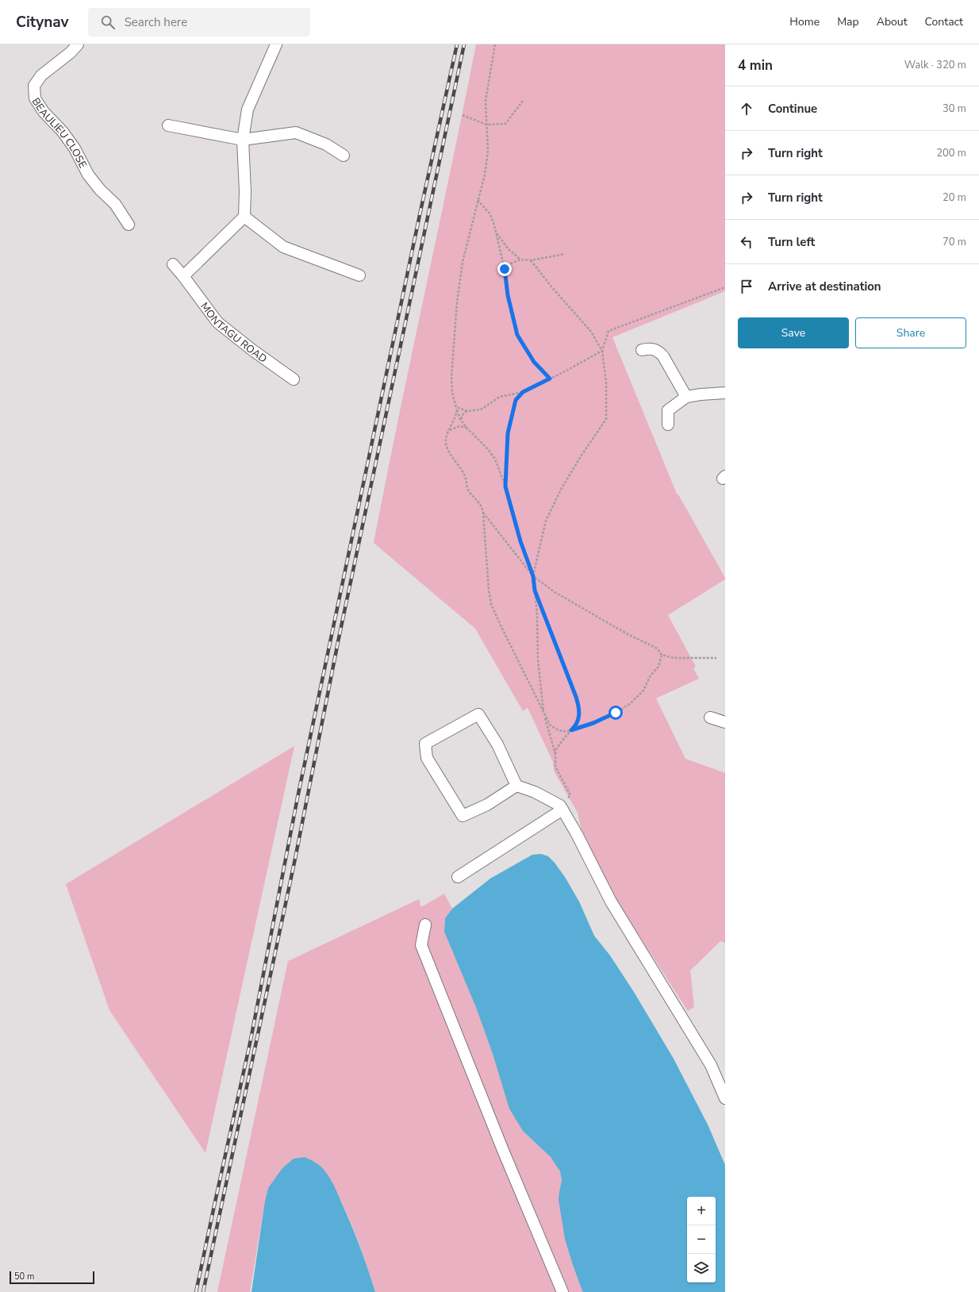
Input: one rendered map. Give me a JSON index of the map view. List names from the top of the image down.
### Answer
{
  "streets": {
    "street": ["BEAULIEU CLOSE", "MONTAGU ROAD"]
  },
  "scale_bar": "50 m",
  "page": {
    "header": "Citynav",
    "search": "Search here",
    "nav": [
      "Home",
      "Map",
      "About",
      "Contact"
    ],
    "heading": ["4 min", "Walk · 320 m"],
    "list": [
      ["Continue", "30 m"],
      ["Turn right", "200 m"],
      ["Turn right", "20 m"],
      ["Turn left", "70 m"],
      "Arrive at destination"
    ],
    "buttons": ["Save", "Share"],
    "map_buttons": ["+", "−"],
    "scale": "50 m"
  }
}
